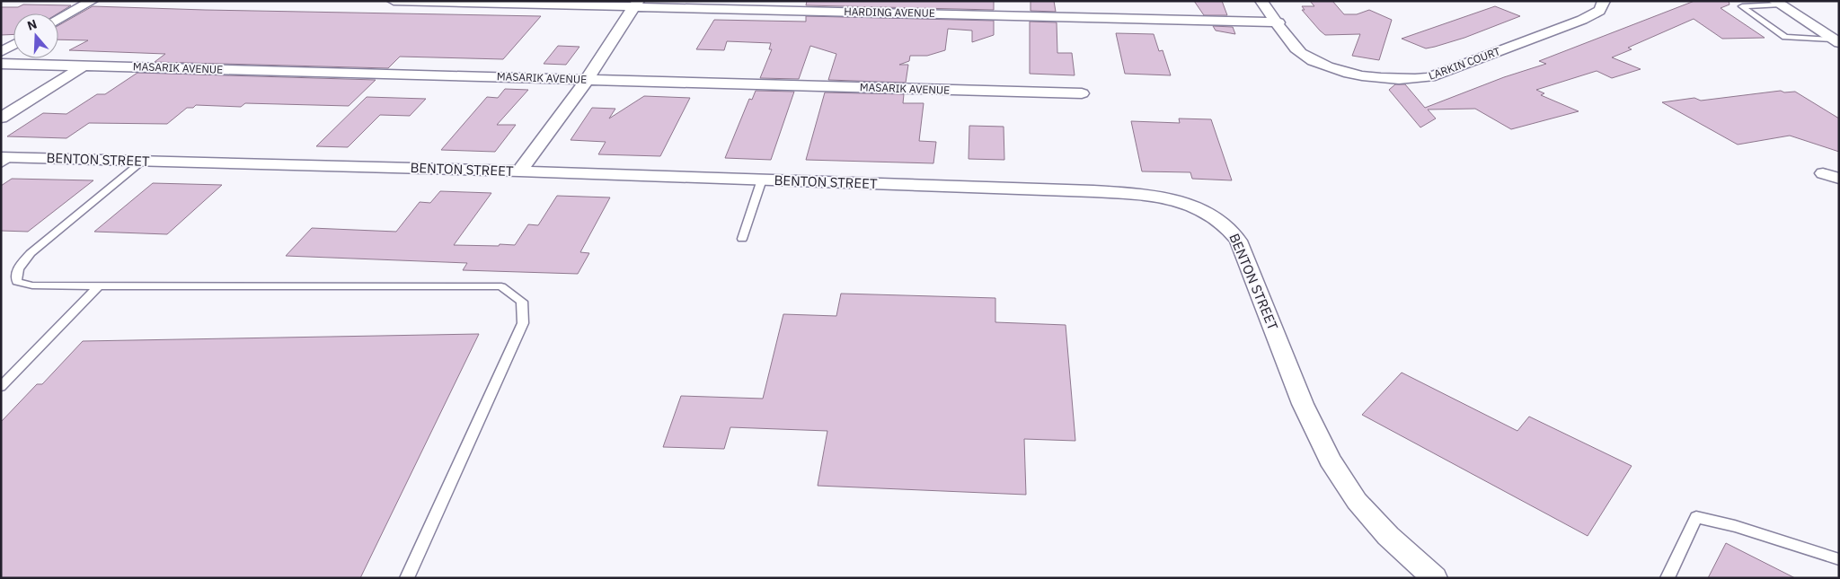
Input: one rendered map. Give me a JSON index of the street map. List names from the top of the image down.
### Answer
{
  "streets": {
    "street": [
      "HARDING AVENUE",
      "LARKIN COURT",
      "MASARIK AVENUE",
      "BENTON STREET"
    ]
  },
  "crossings": [
    ["HARDING AVENUE", "LARKIN COURT"]
  ],
  "north": "top"
}
